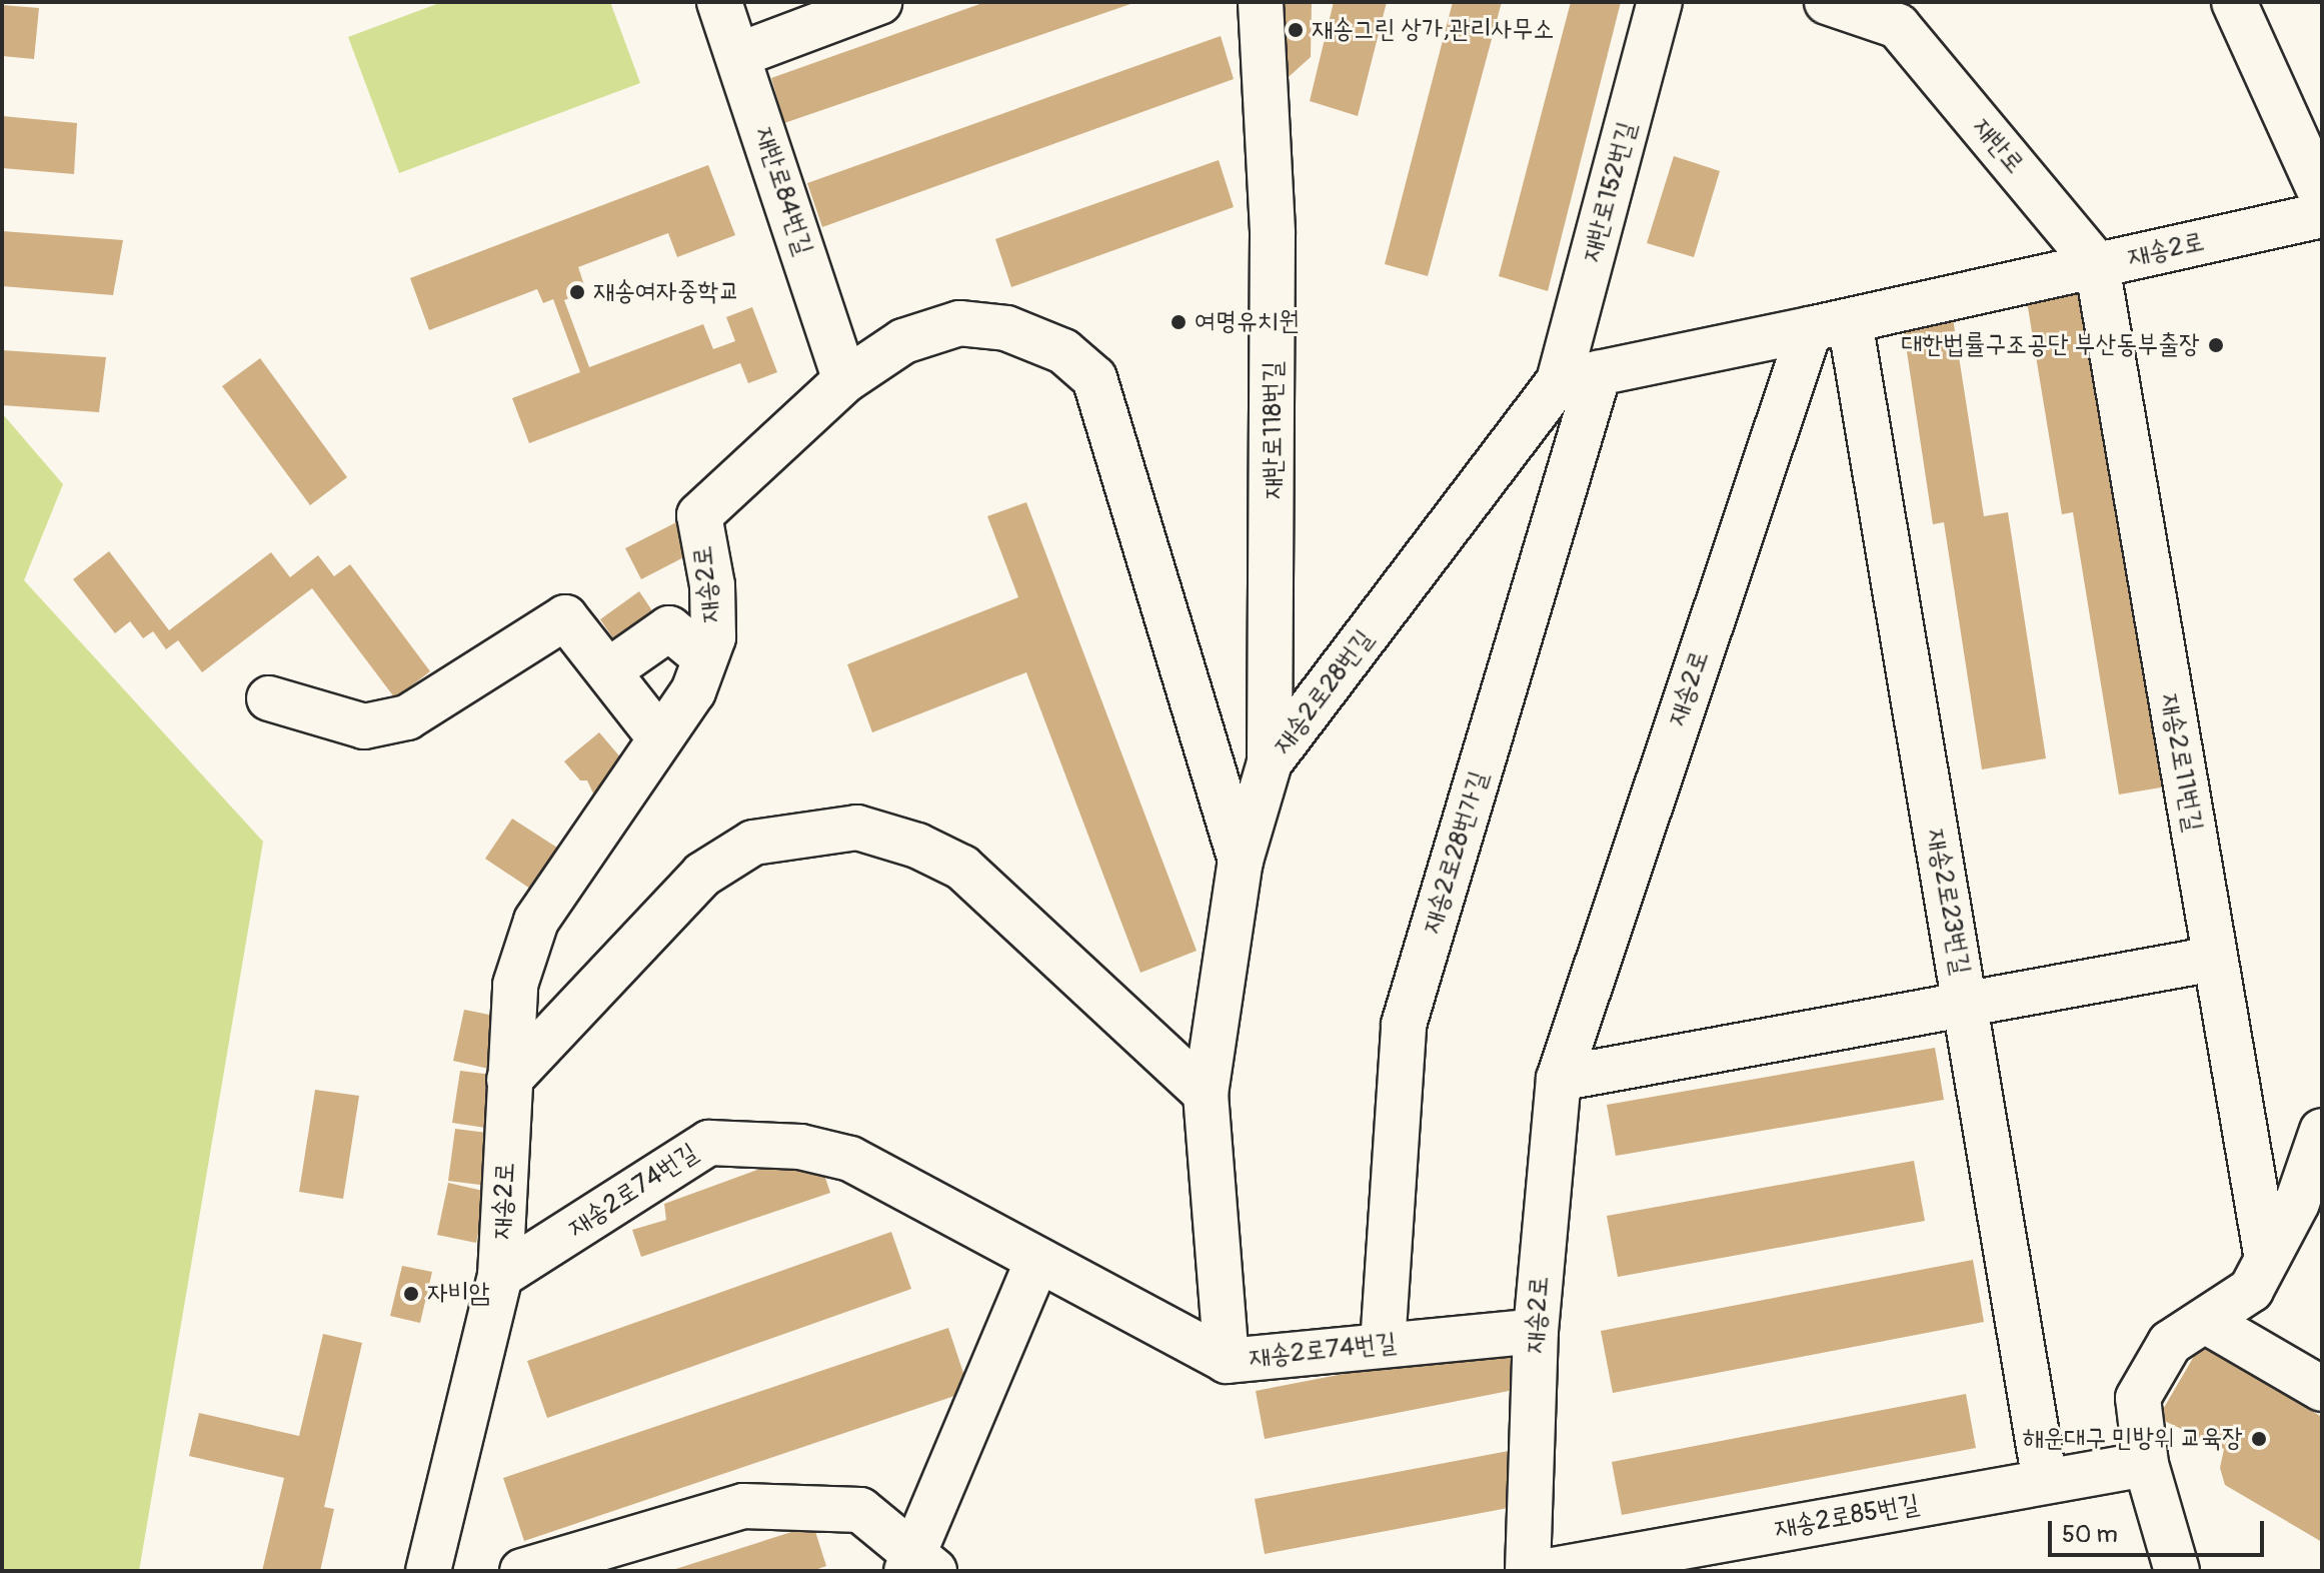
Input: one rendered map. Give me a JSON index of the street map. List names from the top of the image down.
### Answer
{
  "streets": {
    "street": [
      "재반로",
      "재반로84번길",
      "재반로152번길",
      "재송2로",
      "재반로118번길",
      "재송2로28번길",
      "재송2로11번길",
      "재송2로28번가길",
      "재송2로23번길",
      "재송2로74번길",
      "재송2로85번길"
    ]
  },
  "crossings": [
    ["재반로", "재송2로"],
    ["재반로", "재송2로11번길"],
    ["재반로84번길", "재송2로"],
    ["재반로152번길", "재송2로28번길"],
    ["재반로152번길", "재송2로28번가길"],
    ["재송2로", "재송2로28번길"],
    ["재송2로", "재송2로11번길"],
    ["재송2로", "재송2로23번길"],
    ["재송2로", "재송2로74번길"],
    ["재반로118번길", "재송2로28번길"],
    ["재송2로28번길", "재송2로28번가길"],
    ["재송2로28번길", "재송2로74번길"],
    ["재송2로28번가길", "재송2로74번길"],
    ["재송2로23번길", "재송2로85번길"]
  ],
  "places": [
    "재송그린 상가,관리사무소",
    "재송여자중학교",
    "여명유치원",
    "대한법률구조공단 부산동부출장",
    "자비암",
    "해운대구 민방위 교육장"
  ],
  "scale_bar": "50 m"
}
